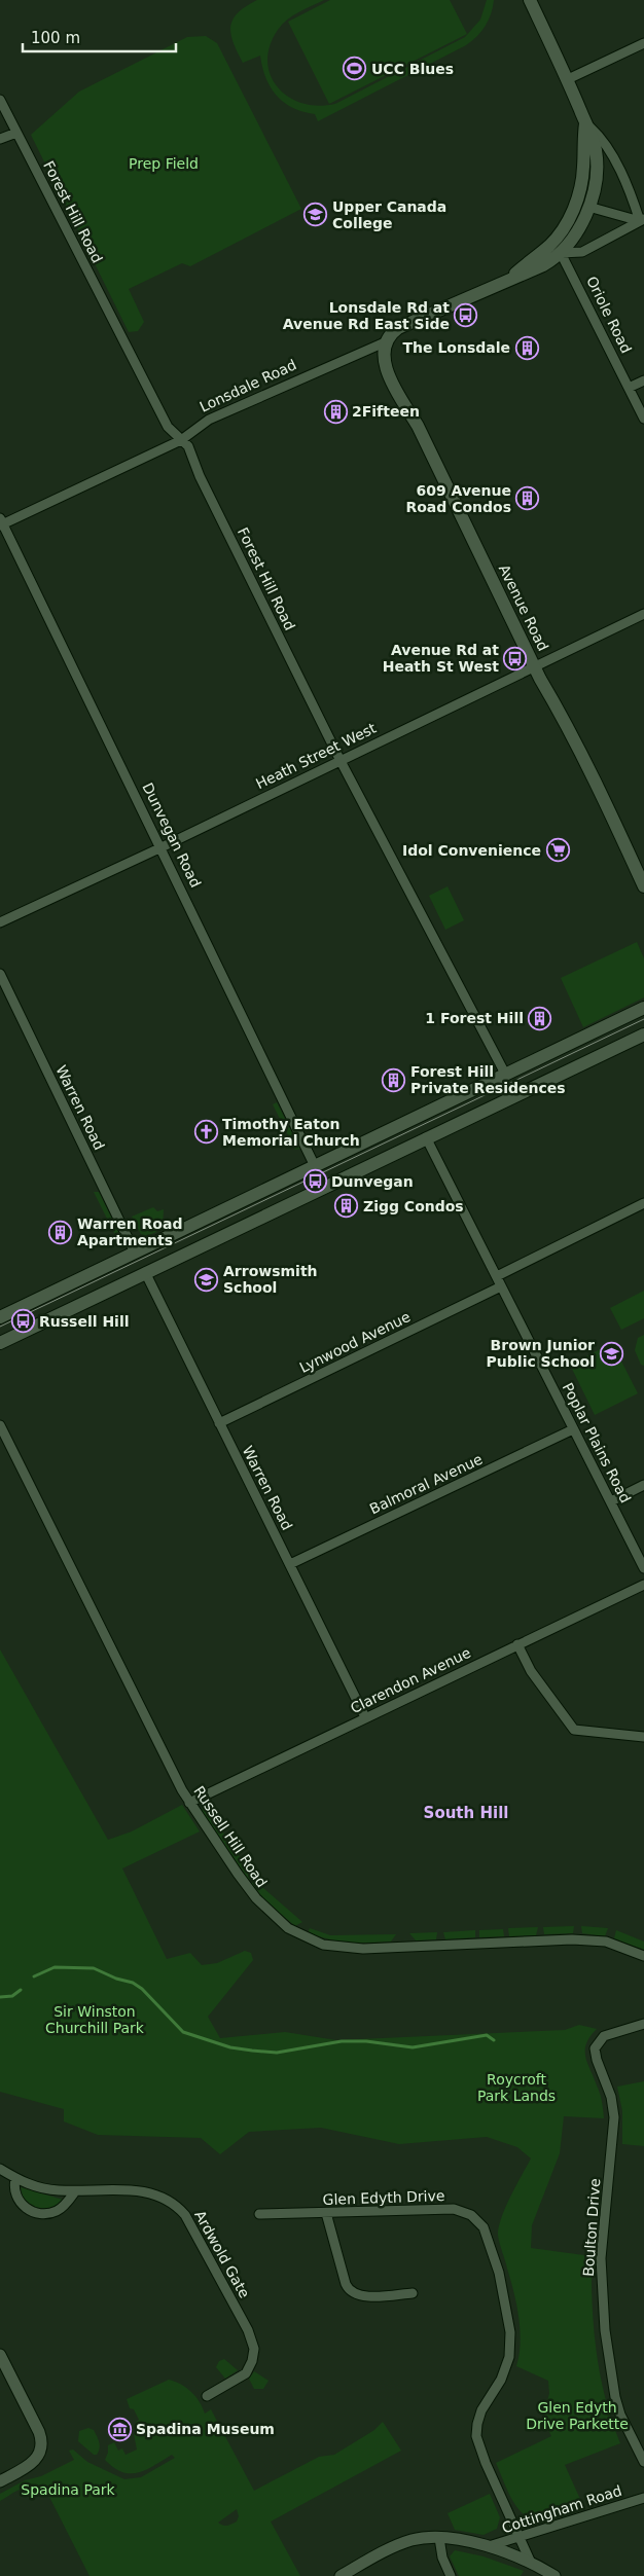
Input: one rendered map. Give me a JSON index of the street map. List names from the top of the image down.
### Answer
{
  "streets": {
    "main road": ["Lonsdale Road", "Avenue Road"],
    "street": [
      "Forest Hill Road",
      "Oriole Road",
      "Heath Street West",
      "Dunvegan Road",
      "Warren Road",
      "Lynwood Avenue",
      "Poplar Plains Road",
      "Balmoral Avenue",
      "Clarendon Avenue",
      "Russell Hill Road",
      "Glen Edyth Drive",
      "Boulton Drive",
      "Ardwold Gate",
      "Cottingham Road"
    ]
  },
  "crossings": [
    ["Forest Hill Road", "Lonsdale Road"],
    ["Forest Hill Road", "Heath Street West"],
    ["Lonsdale Road", "Avenue Road"],
    ["Lonsdale Road", "Dunvegan Road"],
    ["Avenue Road", "Heath Street West"],
    ["Heath Street West", "Dunvegan Road"],
    ["Warren Road", "Lynwood Avenue"],
    ["Warren Road", "Balmoral Avenue"],
    ["Warren Road", "Clarendon Avenue"],
    ["Lynwood Avenue", "Poplar Plains Road"],
    ["Poplar Plains Road", "Balmoral Avenue"],
    ["Clarendon Avenue", "Russell Hill Road"],
    ["Glen Edyth Drive", "Cottingham Road"]
  ],
  "districts": ["South Hill"],
  "parks": [
    "Prep Field",
    "Sir Winston Churchill Park",
    "Roycroft Park Lands",
    "Glen Edyth Drive Parkette",
    "Spadina Park"
  ],
  "places": {
    "sports": ["UCC Blues"],
    "school or university": ["Upper Canada College", "Arrowsmith School", "Brown Junior Public School"],
    "bus stop": [
      "Lonsdale Rd at Avenue Rd East Side",
      "Avenue Rd at Heath St West",
      "Dunvegan",
      "Russell Hill"
    ],
    "building": [
      "The Lonsdale",
      "2Fifteen",
      "609 Avenue Road Condos",
      "1 Forest Hill",
      "Forest Hill Private Residences",
      "Zigg Condos",
      "Warren Road Apartments"
    ],
    "supermarket": ["Idol Convenience"],
    "church": ["Timothy Eaton Memorial Church"],
    "museum": ["Spadina Museum"]
  },
  "scale_bar": "100 m"
}
